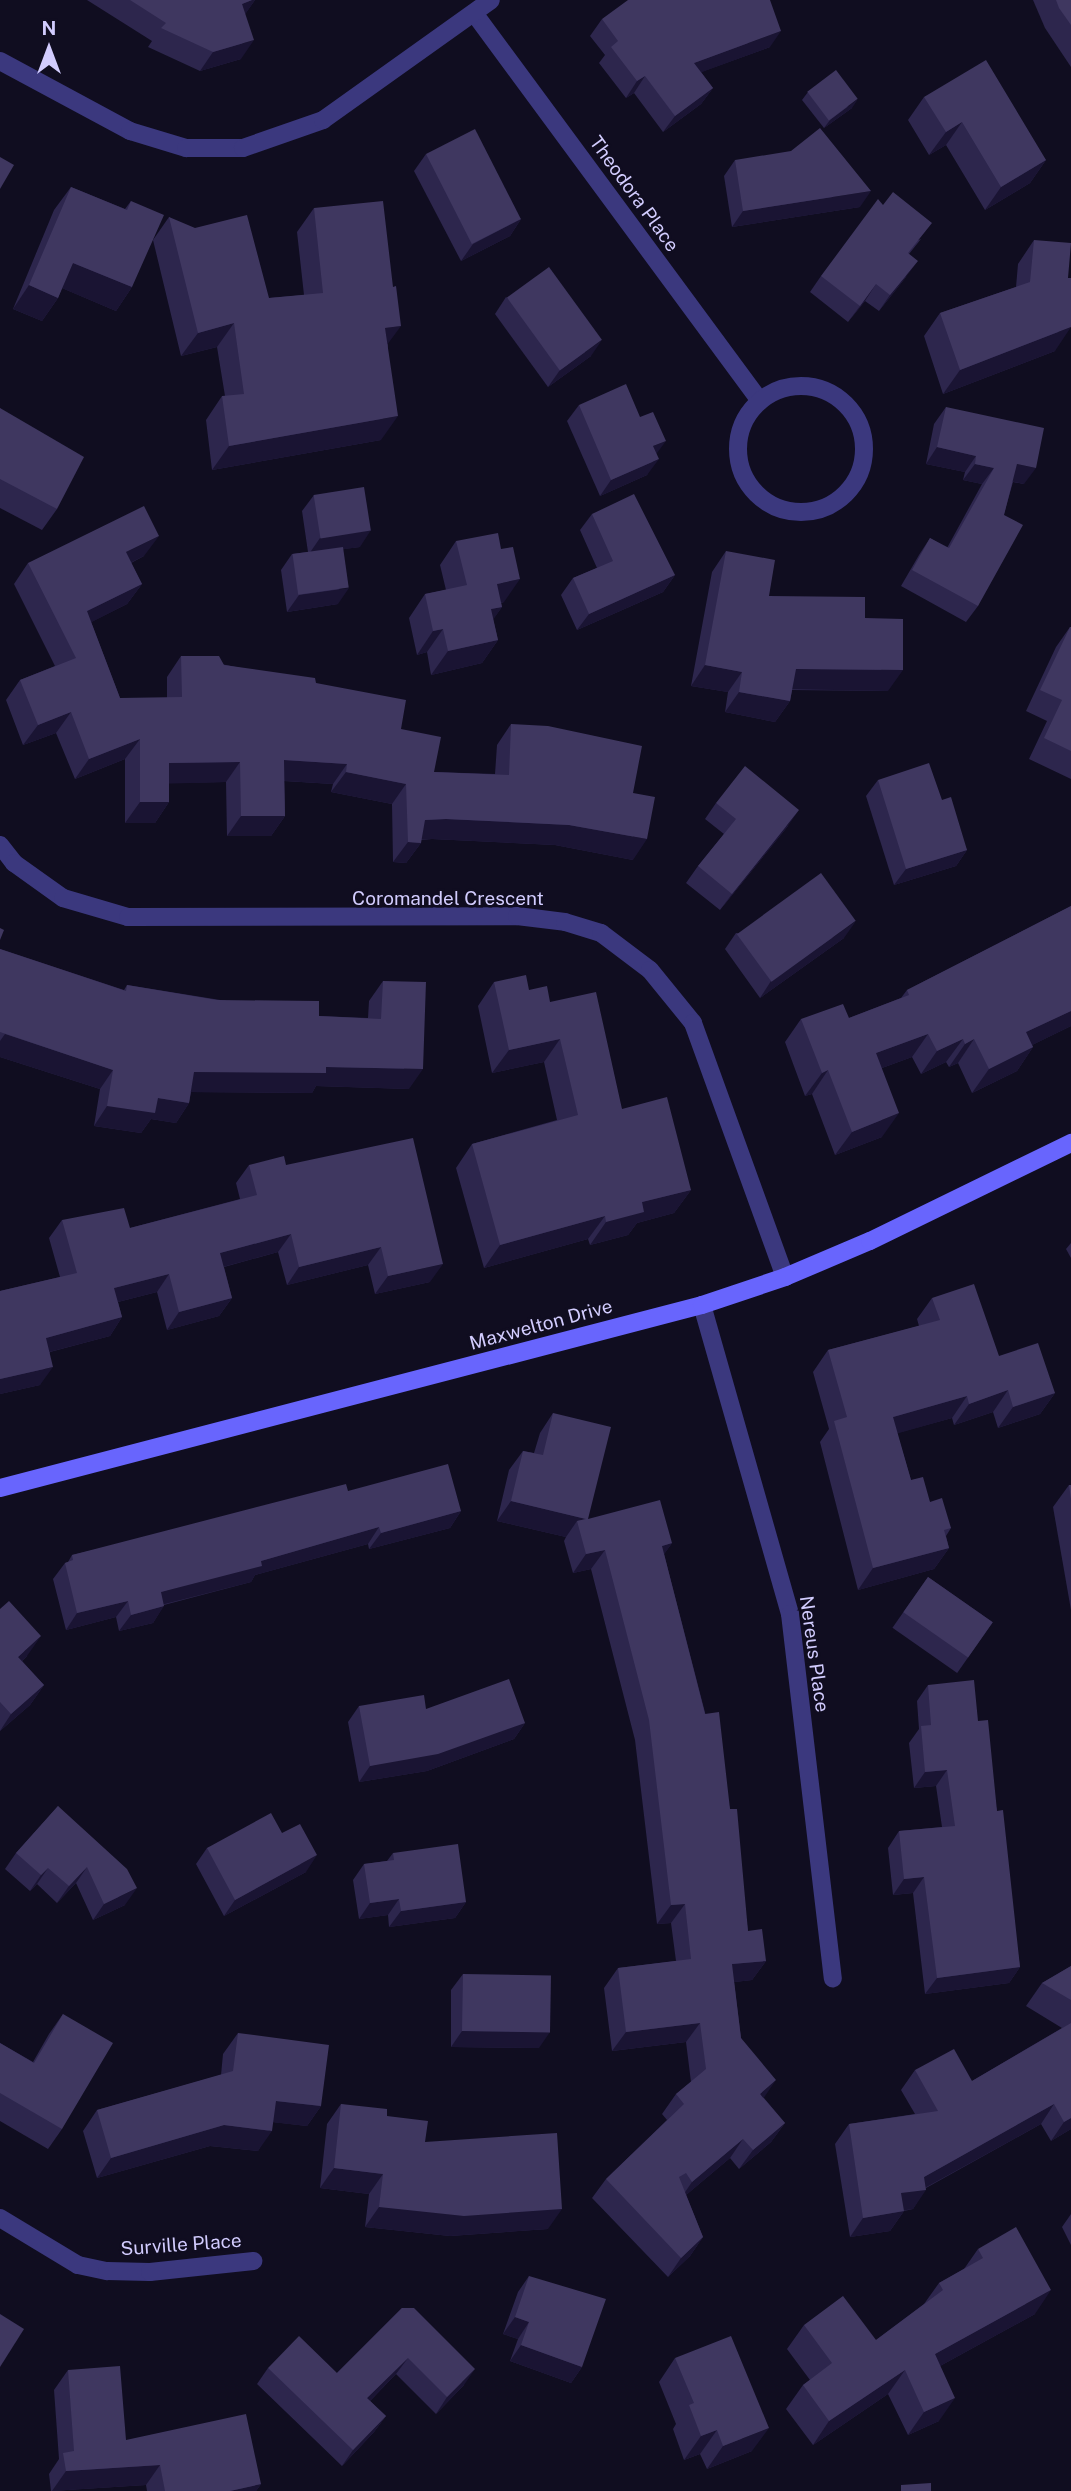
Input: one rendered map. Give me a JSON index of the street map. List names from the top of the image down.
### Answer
{
  "streets": {
    "street": [
      "Theodora Place",
      "Coromandel Crescent",
      "Maxwelton Drive",
      "Nereus Place",
      "Surville Place"
    ]
  },
  "crossings": [
    ["Coromandel Crescent", "Maxwelton Drive"],
    ["Maxwelton Drive", "Nereus Place"]
  ],
  "north": "top"
}
